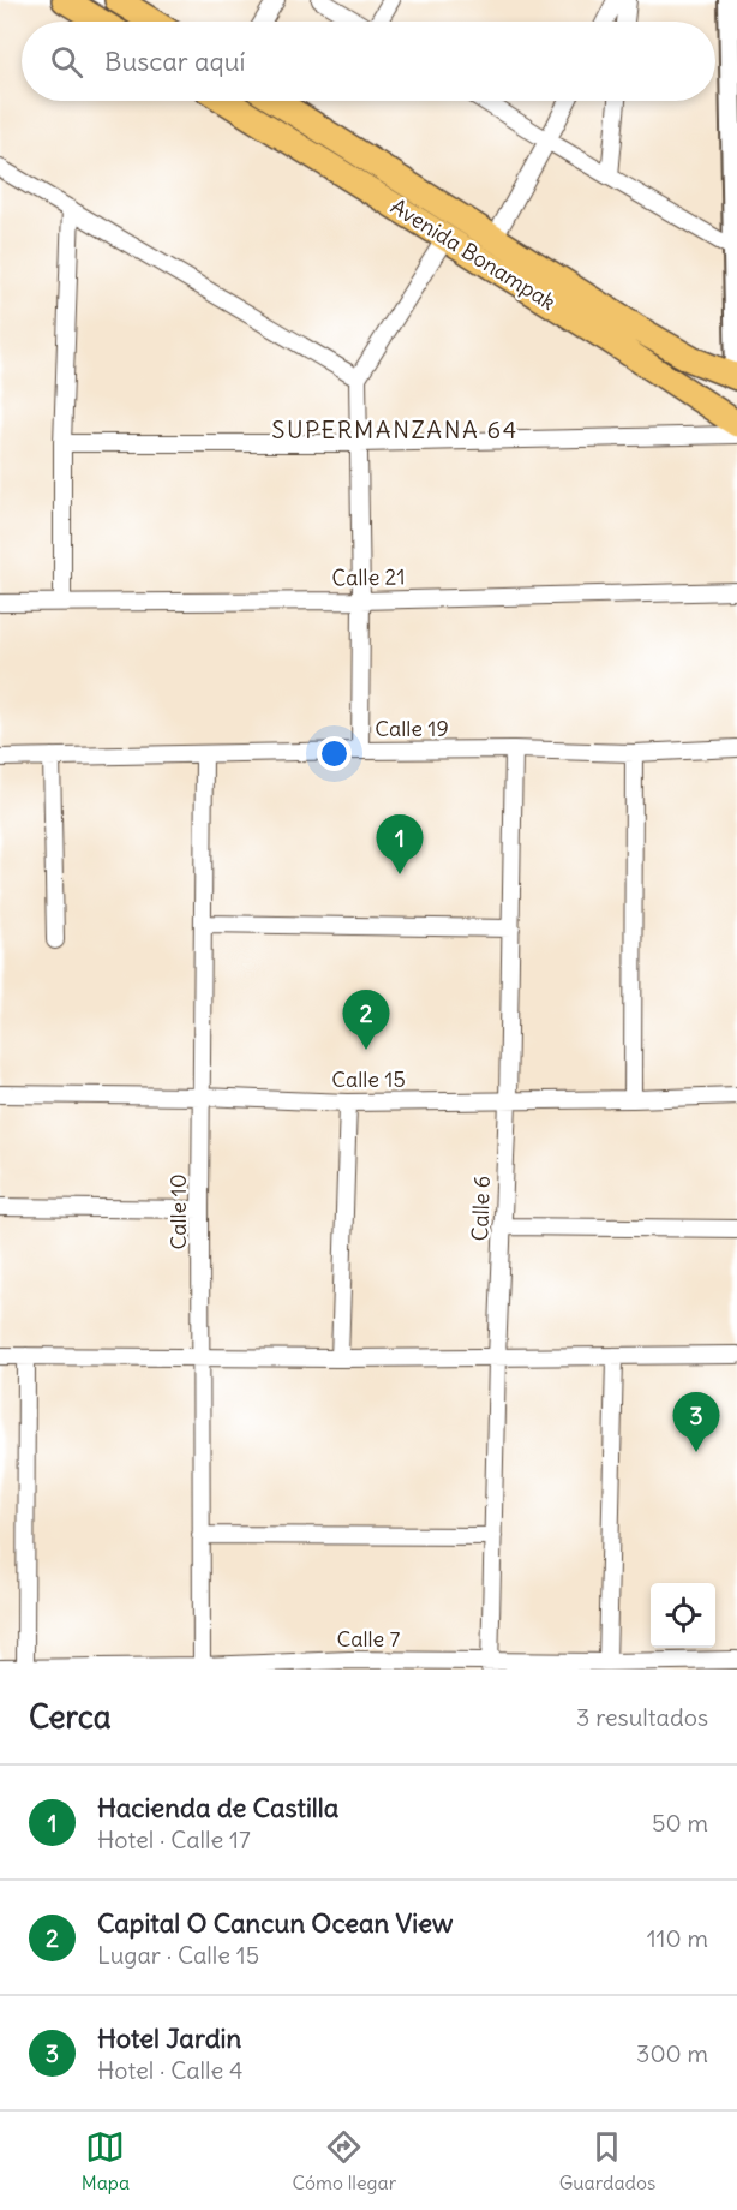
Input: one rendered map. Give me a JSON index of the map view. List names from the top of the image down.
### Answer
{
  "streets": {
    "main road": ["Avenida Bonampak"],
    "street": [
      "Calle 21",
      "Calle 19",
      "Calle 15",
      "Calle 6",
      "Calle 10",
      "Calle 7"
    ]
  },
  "crossings": [
    ["Calle 19", "Calle 6"],
    ["Calle 19", "Calle 10"],
    ["Calle 15", "Calle 6"],
    ["Calle 15", "Calle 10"],
    ["Calle 6", "Calle 7"],
    ["Calle 10", "Calle 7"]
  ],
  "districts": ["SUPERMANZANA 64"],
  "page": {
    "search": "Buscar aquí",
    "pins": ["1", "2", "3"],
    "heading": ["Cerca", "3 resultados"],
    "list": [
      {
        "mark": "1",
        "name": "Hacienda de Castilla",
        "note": "Hotel · Calle 17",
        "value": "50 m"
      },
      {
        "mark": "2",
        "name": "Capital O Cancun Ocean View",
        "note": "Lugar · Calle 15",
        "value": "110 m"
      },
      {
        "mark": "3",
        "name": "Hotel Jardin",
        "note": "Hotel · Calle 4",
        "value": "300 m"
      }
    ],
    "nav": ["Mapa", "Cómo llegar", "Guardados"]
  }
}
